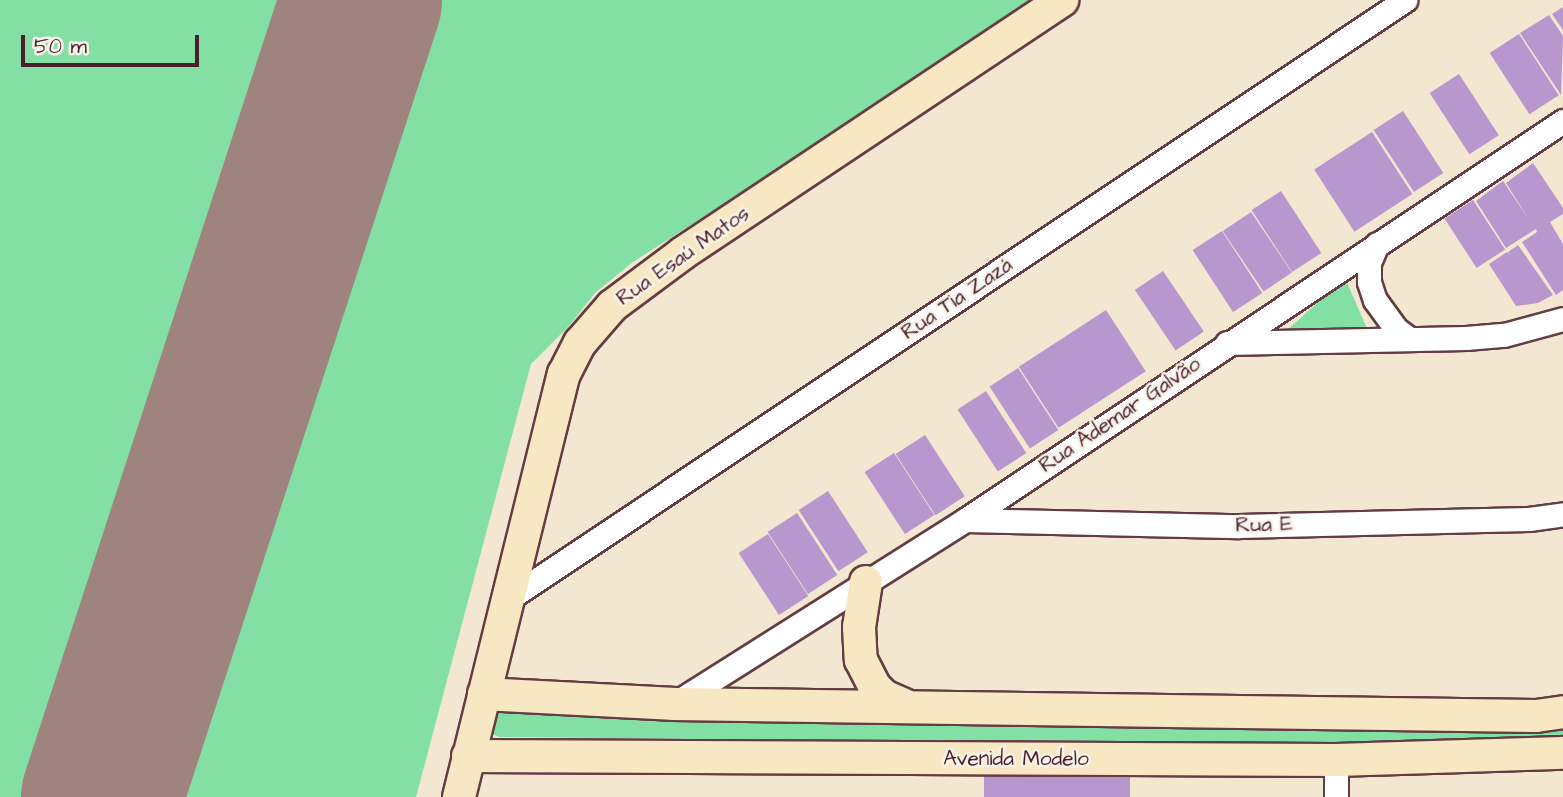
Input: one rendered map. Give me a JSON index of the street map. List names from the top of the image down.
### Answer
{
  "streets": {
    "main road": ["Rua Esaú Matos", "Avenida Modelo"],
    "street": ["Rua Tia Zazá", "Rua Ademar Galvão", "Rua E"]
  },
  "crossings": [
    ["Rua Esaú Matos", "Rua Tia Zazá"],
    ["Rua Esaú Matos", "Avenida Modelo"],
    ["Rua Ademar Galvão", "Rua E"]
  ],
  "scale_bar": "50 m"
}
